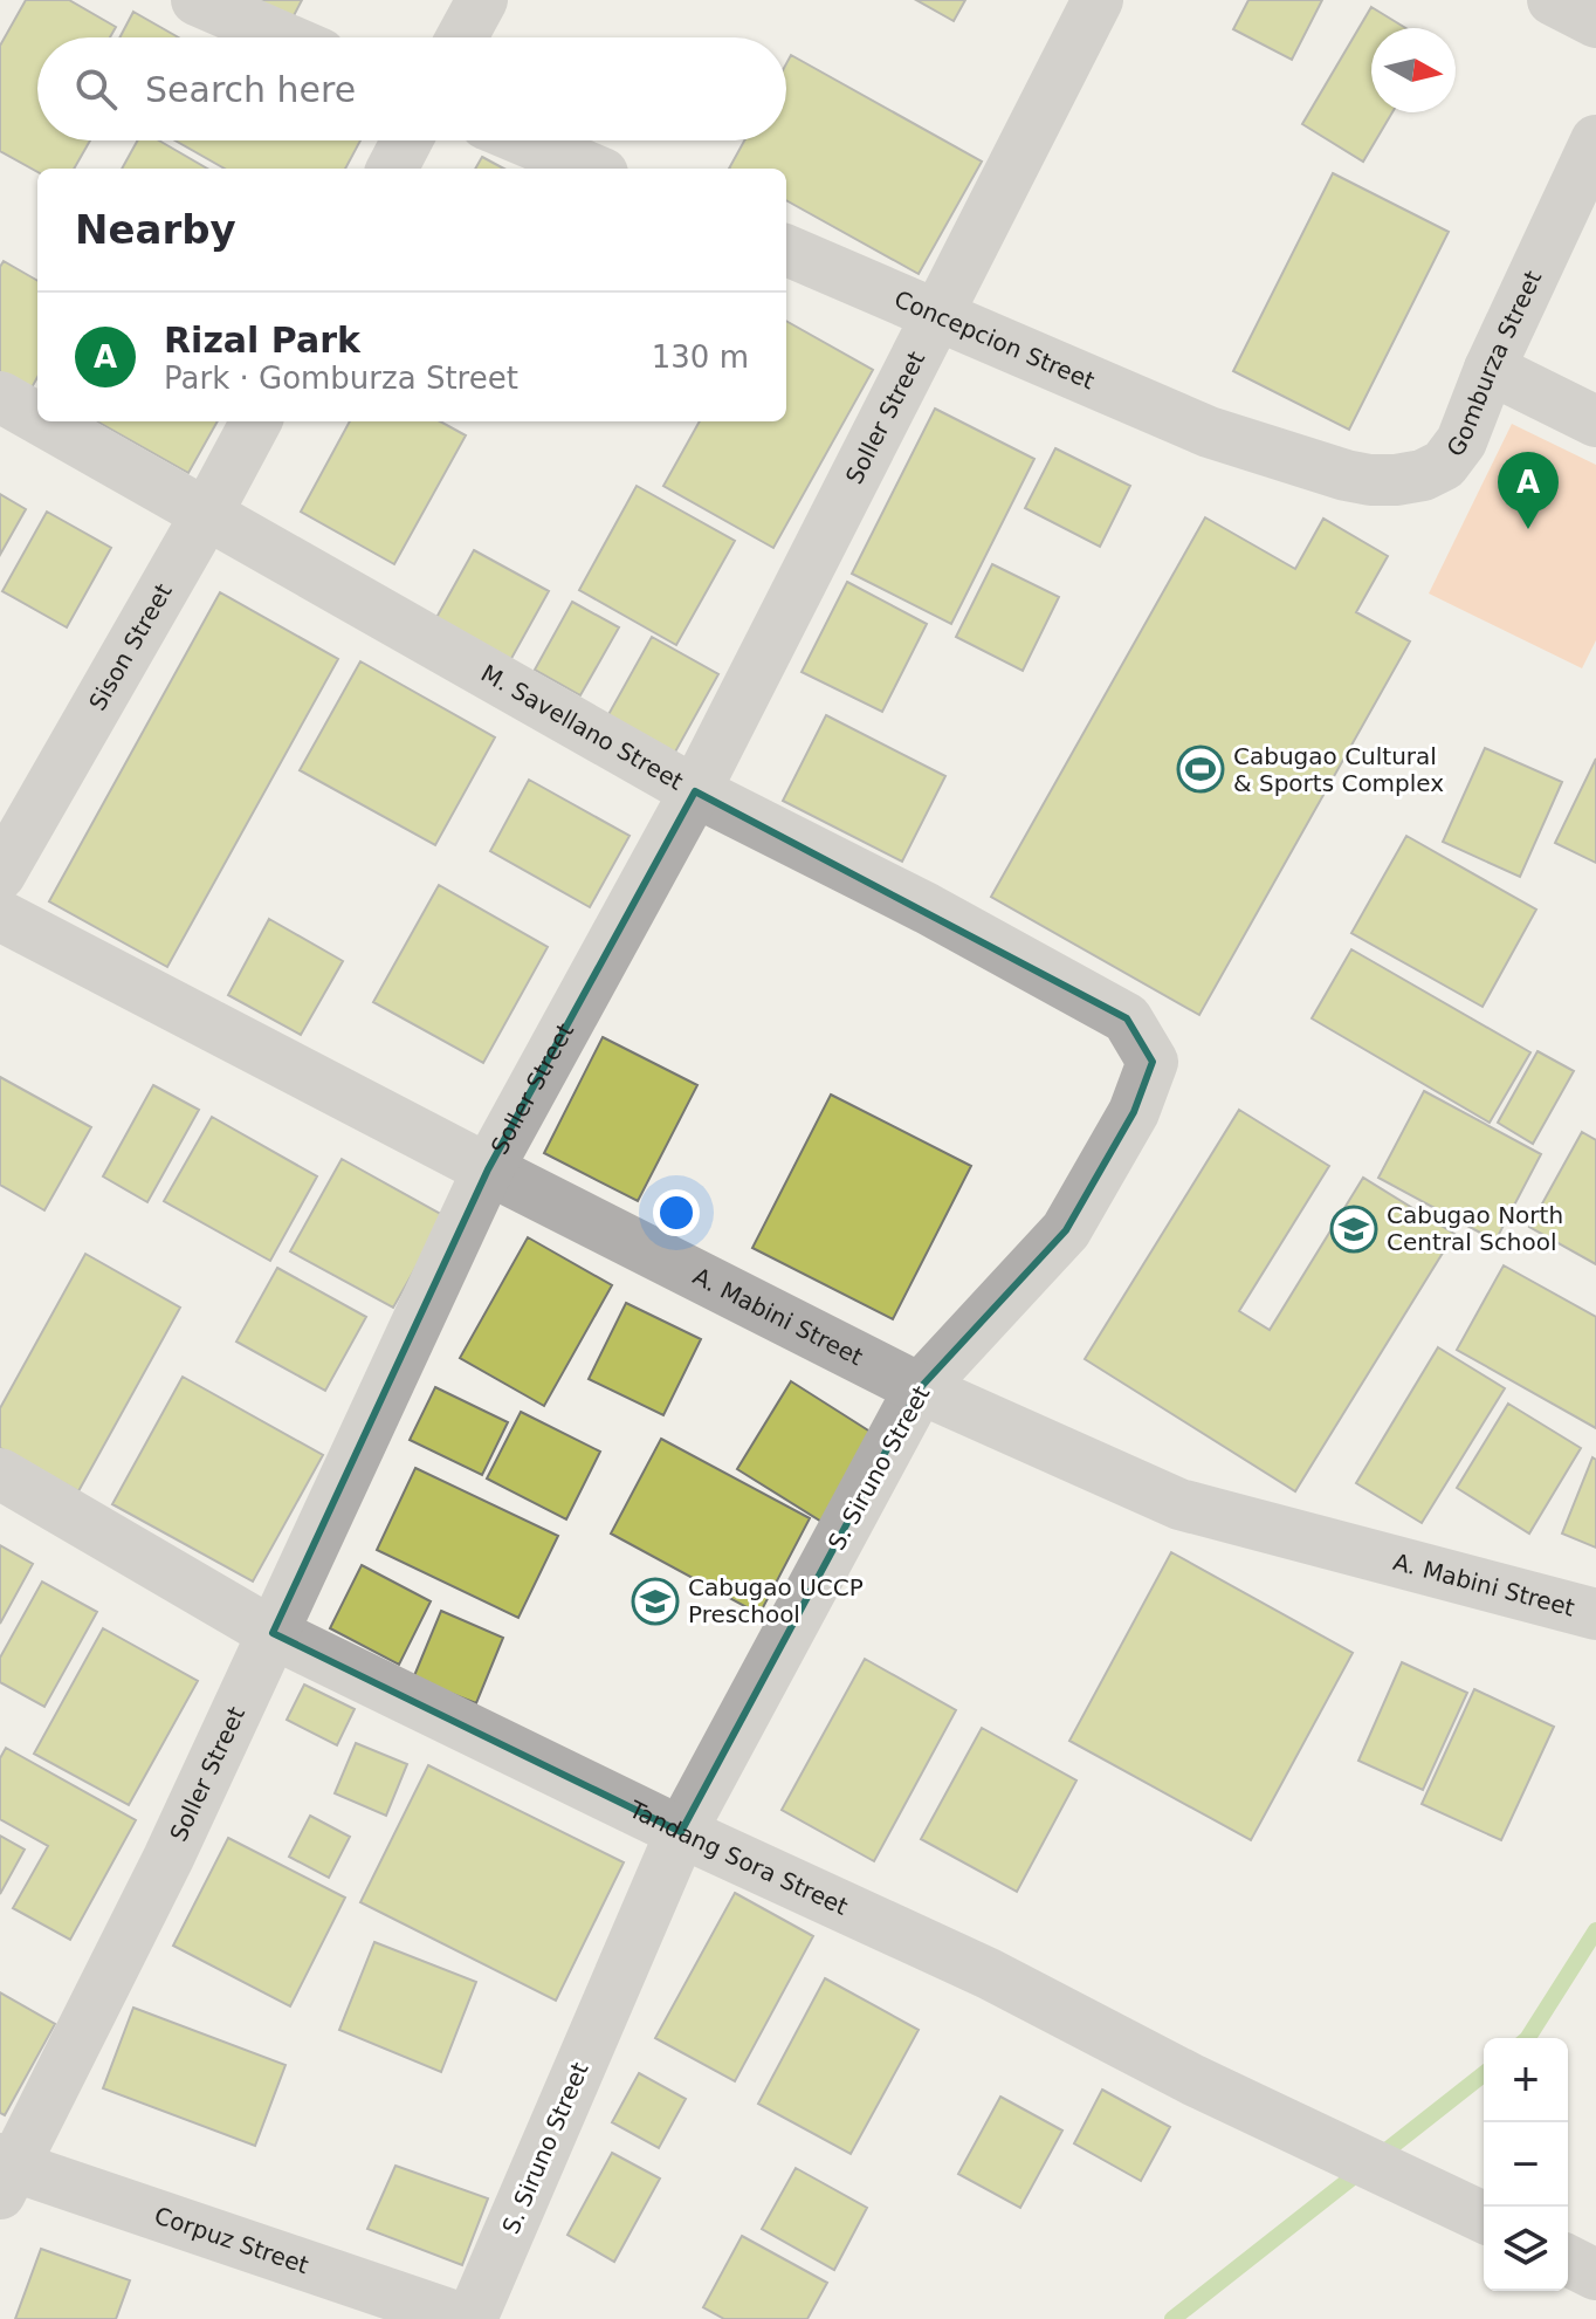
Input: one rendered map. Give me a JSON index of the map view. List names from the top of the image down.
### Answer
{
  "streets": {
    "street": [
      "Concepcion Street",
      "Gomburza Street",
      "Soller Street",
      "Sison Street",
      "M. Savellano Street",
      "A. Mabini Street",
      "S. Siruno Street",
      "Tandang Sora Street",
      "Corpuz Street"
    ]
  },
  "crossings": [
    ["Concepcion Street", "Gomburza Street"],
    ["Concepcion Street", "Soller Street"],
    ["Soller Street", "M. Savellano Street"],
    ["Soller Street", "A. Mabini Street"],
    ["Soller Street", "Tandang Sora Street"],
    ["Soller Street", "Corpuz Street"],
    ["Sison Street", "M. Savellano Street"],
    ["M. Savellano Street", "S. Siruno Street"],
    ["A. Mabini Street", "S. Siruno Street"],
    ["S. Siruno Street", "Tandang Sora Street"]
  ],
  "places": {
    "sports": ["Cabugao Cultural & Sports Complex"],
    "school or university": ["Cabugao North Central School", "Cabugao UCCP Preschool"]
  },
  "north": "right",
  "page": {
    "search": "Search here",
    "heading": "Nearby",
    "list": [
      {
        "mark": "A",
        "name": "Rizal Park",
        "note": "Park · Gomburza Street",
        "value": "130 m"
      }
    ],
    "pins": "A",
    "map_buttons": ["+", "−"]
  }
}
